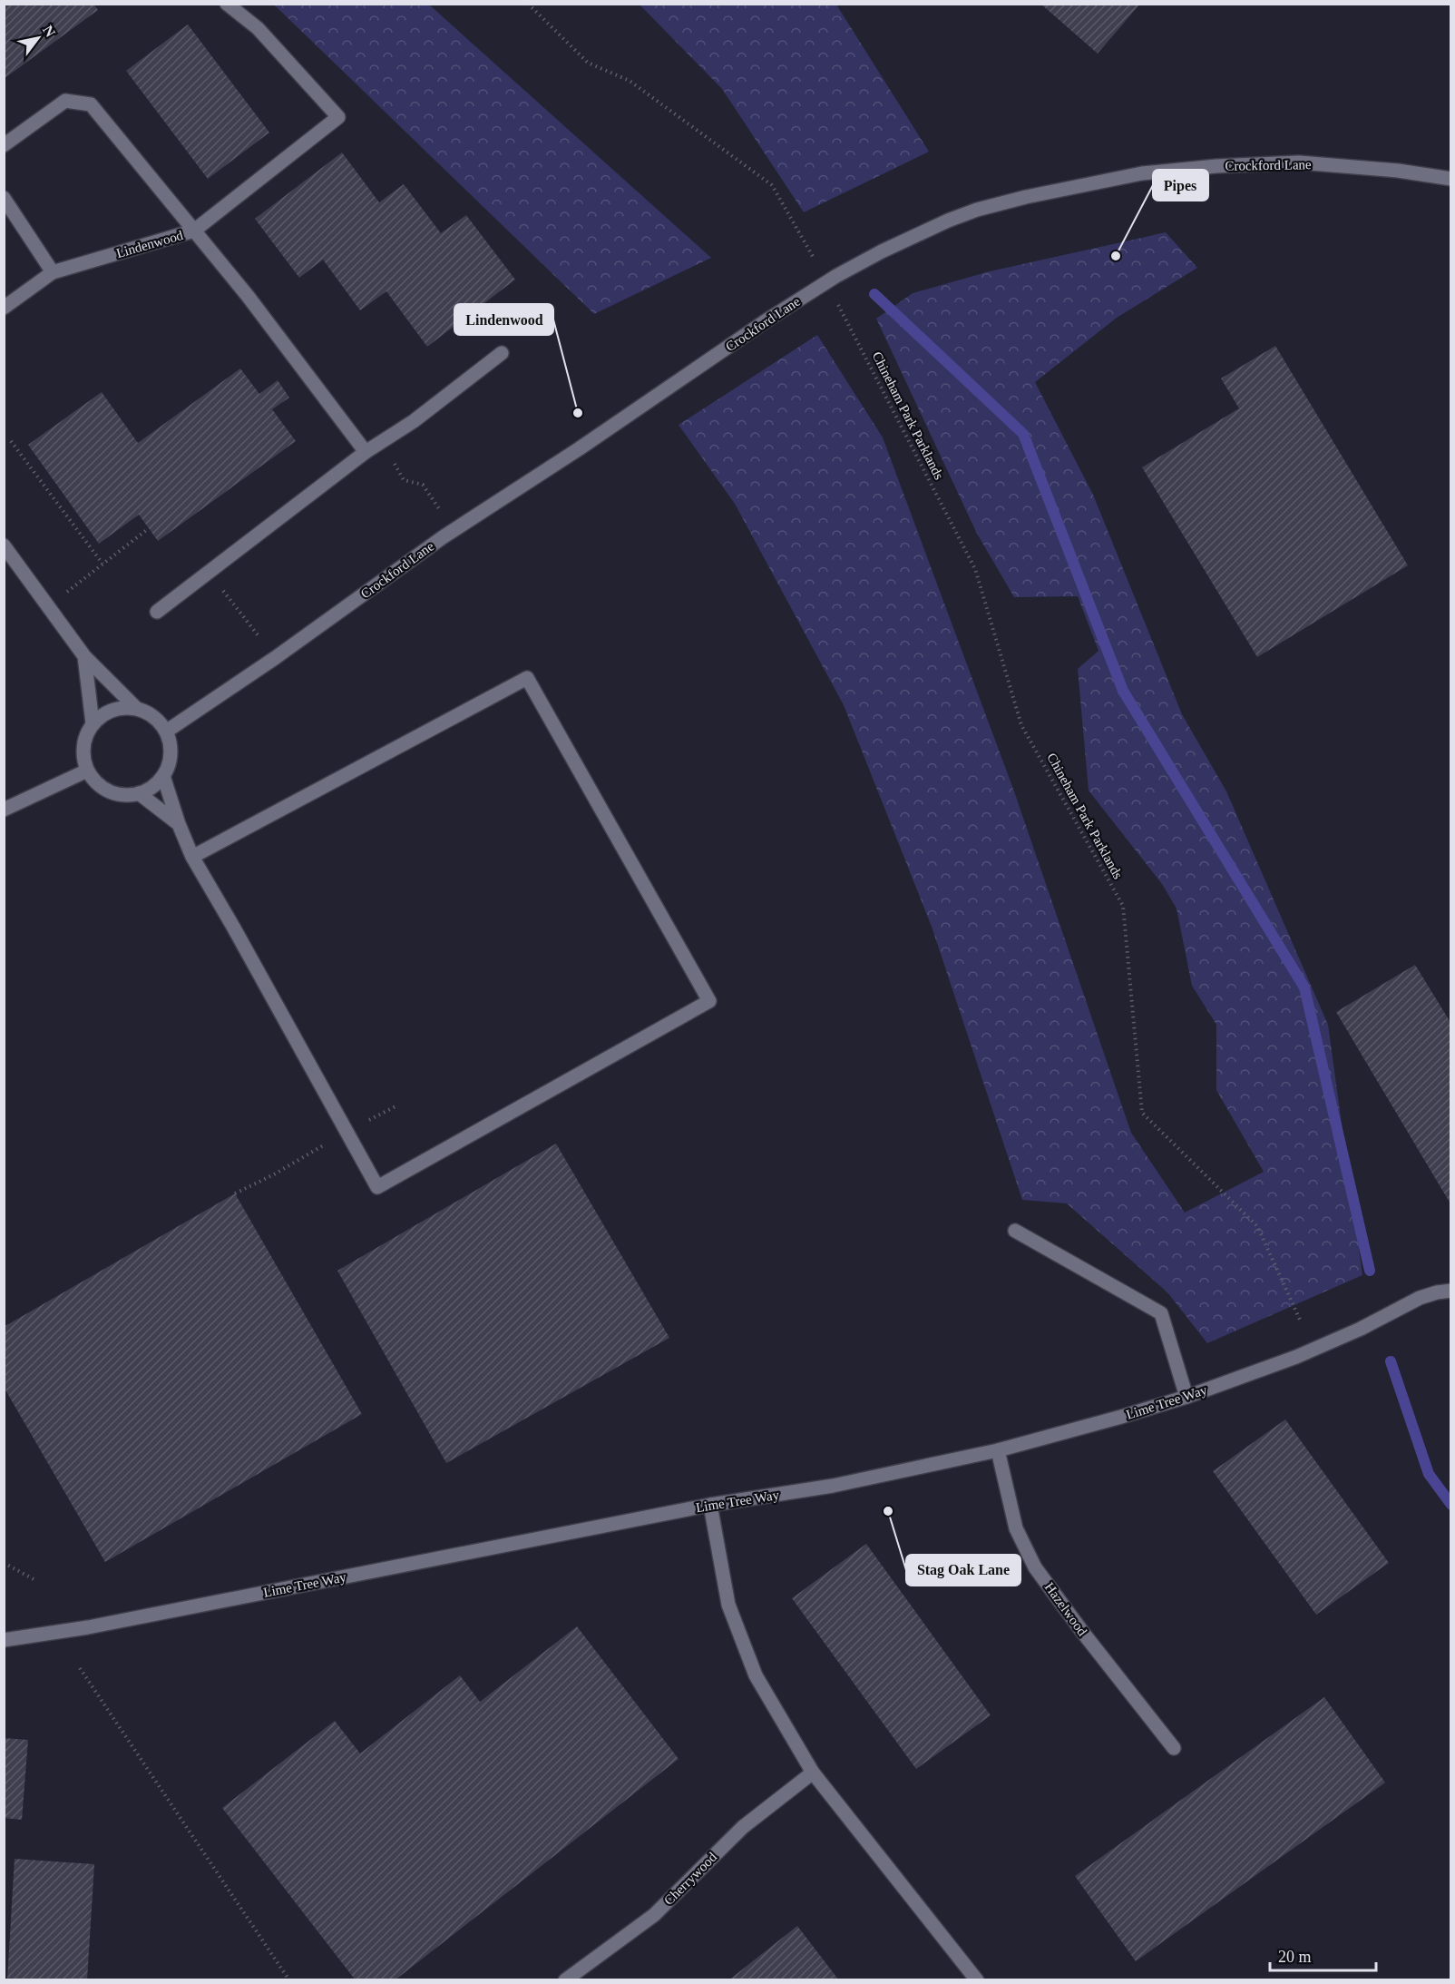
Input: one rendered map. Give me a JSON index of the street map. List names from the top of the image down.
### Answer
{
  "streets": {
    "street": [
      "Crockford Lane",
      "Lindenwood",
      "Lime Tree Way",
      "Hazelwood",
      "Cherrywood"
    ],
    "path": ["Chineham Park Parklands"]
  },
  "crossings": [
    ["Lime Tree Way", "Hazelwood"]
  ],
  "places": ["Pipes", "Lindenwood", "Stag Oak Lane"],
  "scale_bar": "20 m",
  "north": "top right"
}
